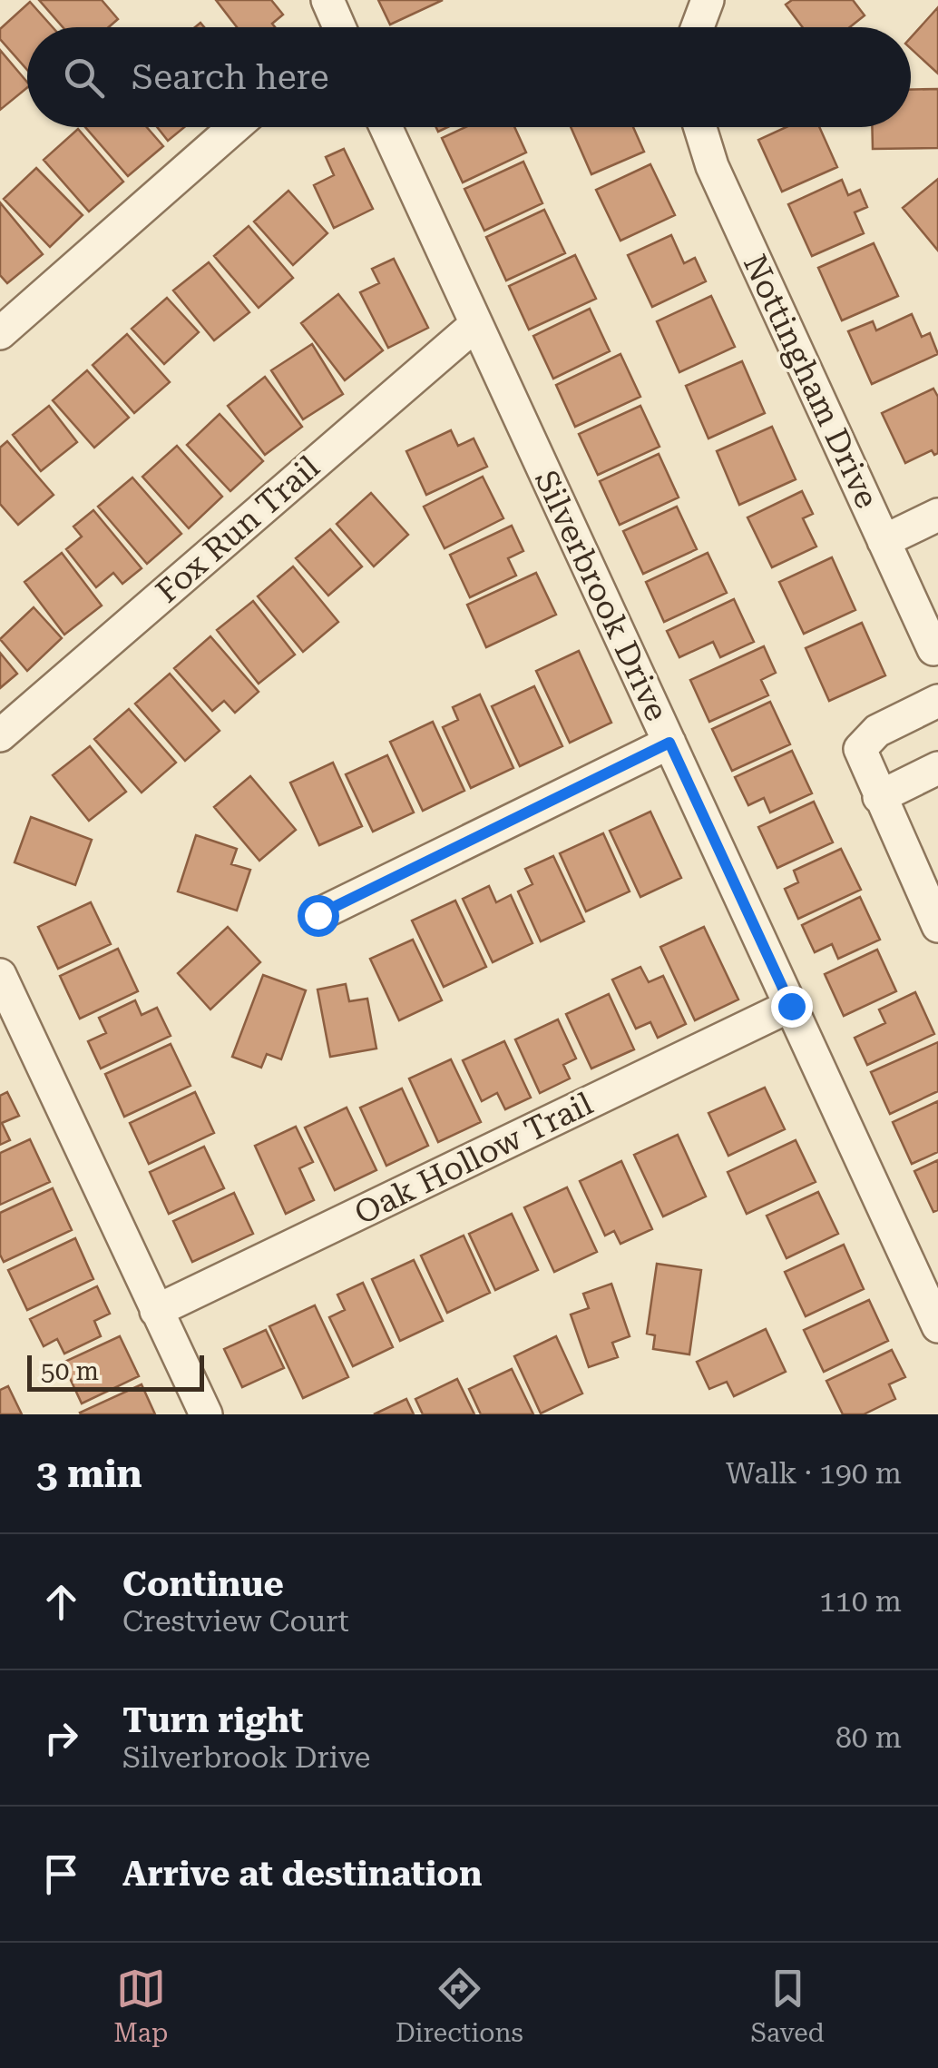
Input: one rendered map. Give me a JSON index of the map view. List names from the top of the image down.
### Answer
{
  "streets": {
    "street": [
      "Nottingham Drive",
      "Fox Run Trail",
      "Silverbrook Drive",
      "Oak Hollow Trail"
    ]
  },
  "crossings": [
    ["Fox Run Trail", "Silverbrook Drive"],
    ["Silverbrook Drive", "Oak Hollow Trail"]
  ],
  "scale_bar": "50 m",
  "page": {
    "search": "Search here",
    "scale": "50 m",
    "heading": ["3 min", "Walk · 190 m"],
    "list": [
      ["Continue", "Crestview Court", "110 m"],
      ["Turn right", "Silverbrook Drive", "80 m"],
      "Arrive at destination"
    ],
    "nav": ["Map", "Directions", "Saved"]
  }
}
